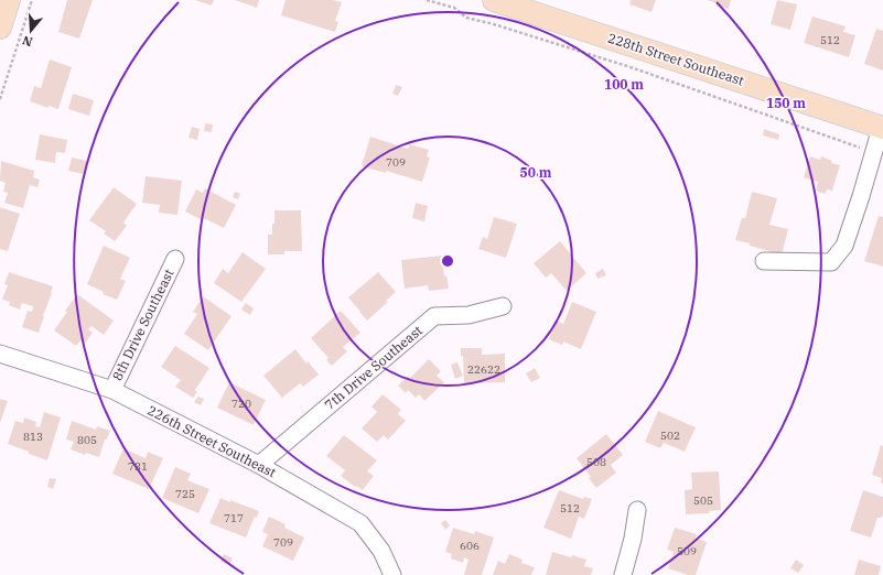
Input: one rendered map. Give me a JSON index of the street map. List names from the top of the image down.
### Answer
{
  "streets": {
    "main road": ["228th Street Southeast"],
    "street": ["8th Drive Southeast", "7th Drive Southeast", "226th Street Southeast"]
  },
  "crossings": [
    ["8th Drive Southeast", "226th Street Southeast"],
    ["7th Drive Southeast", "226th Street Southeast"]
  ],
  "house_numbers": [
    "512",
    "709",
    "22622",
    "720",
    "502",
    "813",
    "805",
    "508",
    "731",
    "725",
    "505",
    "512",
    "717",
    "709",
    "606",
    "509"
  ],
  "north": "bottom",
  "rings": ["100 m", "150 m", "50 m"]
}
